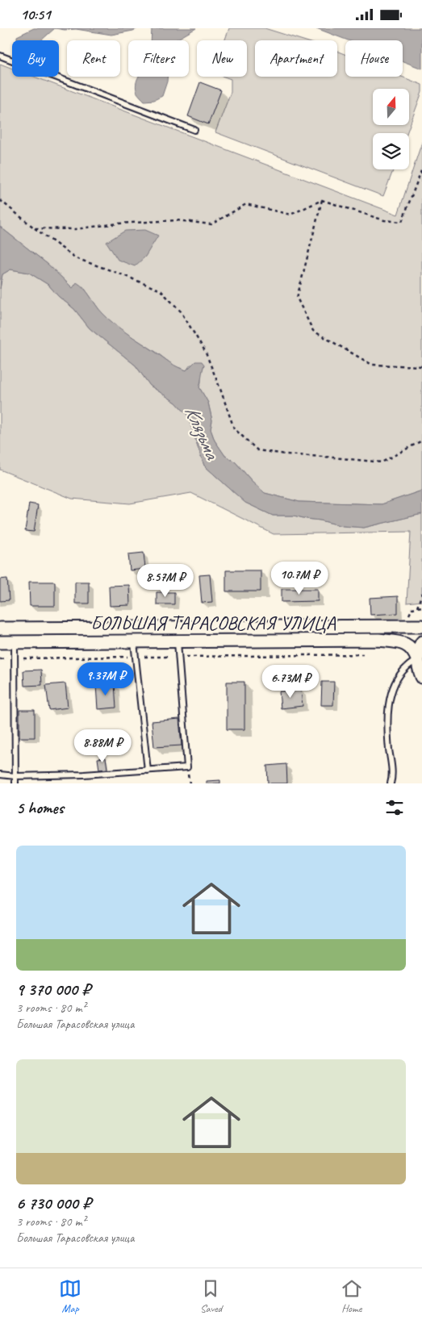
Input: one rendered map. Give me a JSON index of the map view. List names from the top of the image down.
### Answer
{
  "streets": {
    "street": ["БОЛЬШАЯ ТАРАСОВСКАЯ УЛИЦА"]
  },
  "water": ["Клязьма"],
  "north": "top",
  "page": {
    "status": "10:51",
    "chip": [
      "Buy",
      "Rent",
      "Filters",
      "New",
      "Apartment",
      "House"
    ],
    "price": [
      "10.7M ₽",
      "8.57M ₽",
      "9.37M ₽",
      "6.73M ₽",
      "8.88M ₽"
    ],
    "heading": "5 homes",
    "list": [
      {
        "name": "9 370 000 ₽",
        "note": "3 rooms · 80 m² · Большая Тарасовская улица"
      },
      {
        "name": "6 730 000 ₽",
        "note": "3 rooms · 80 m² · Большая Тарасовская улица"
      }
    ],
    "tabs": ["Map", "Saved", "Home"]
  }
}
